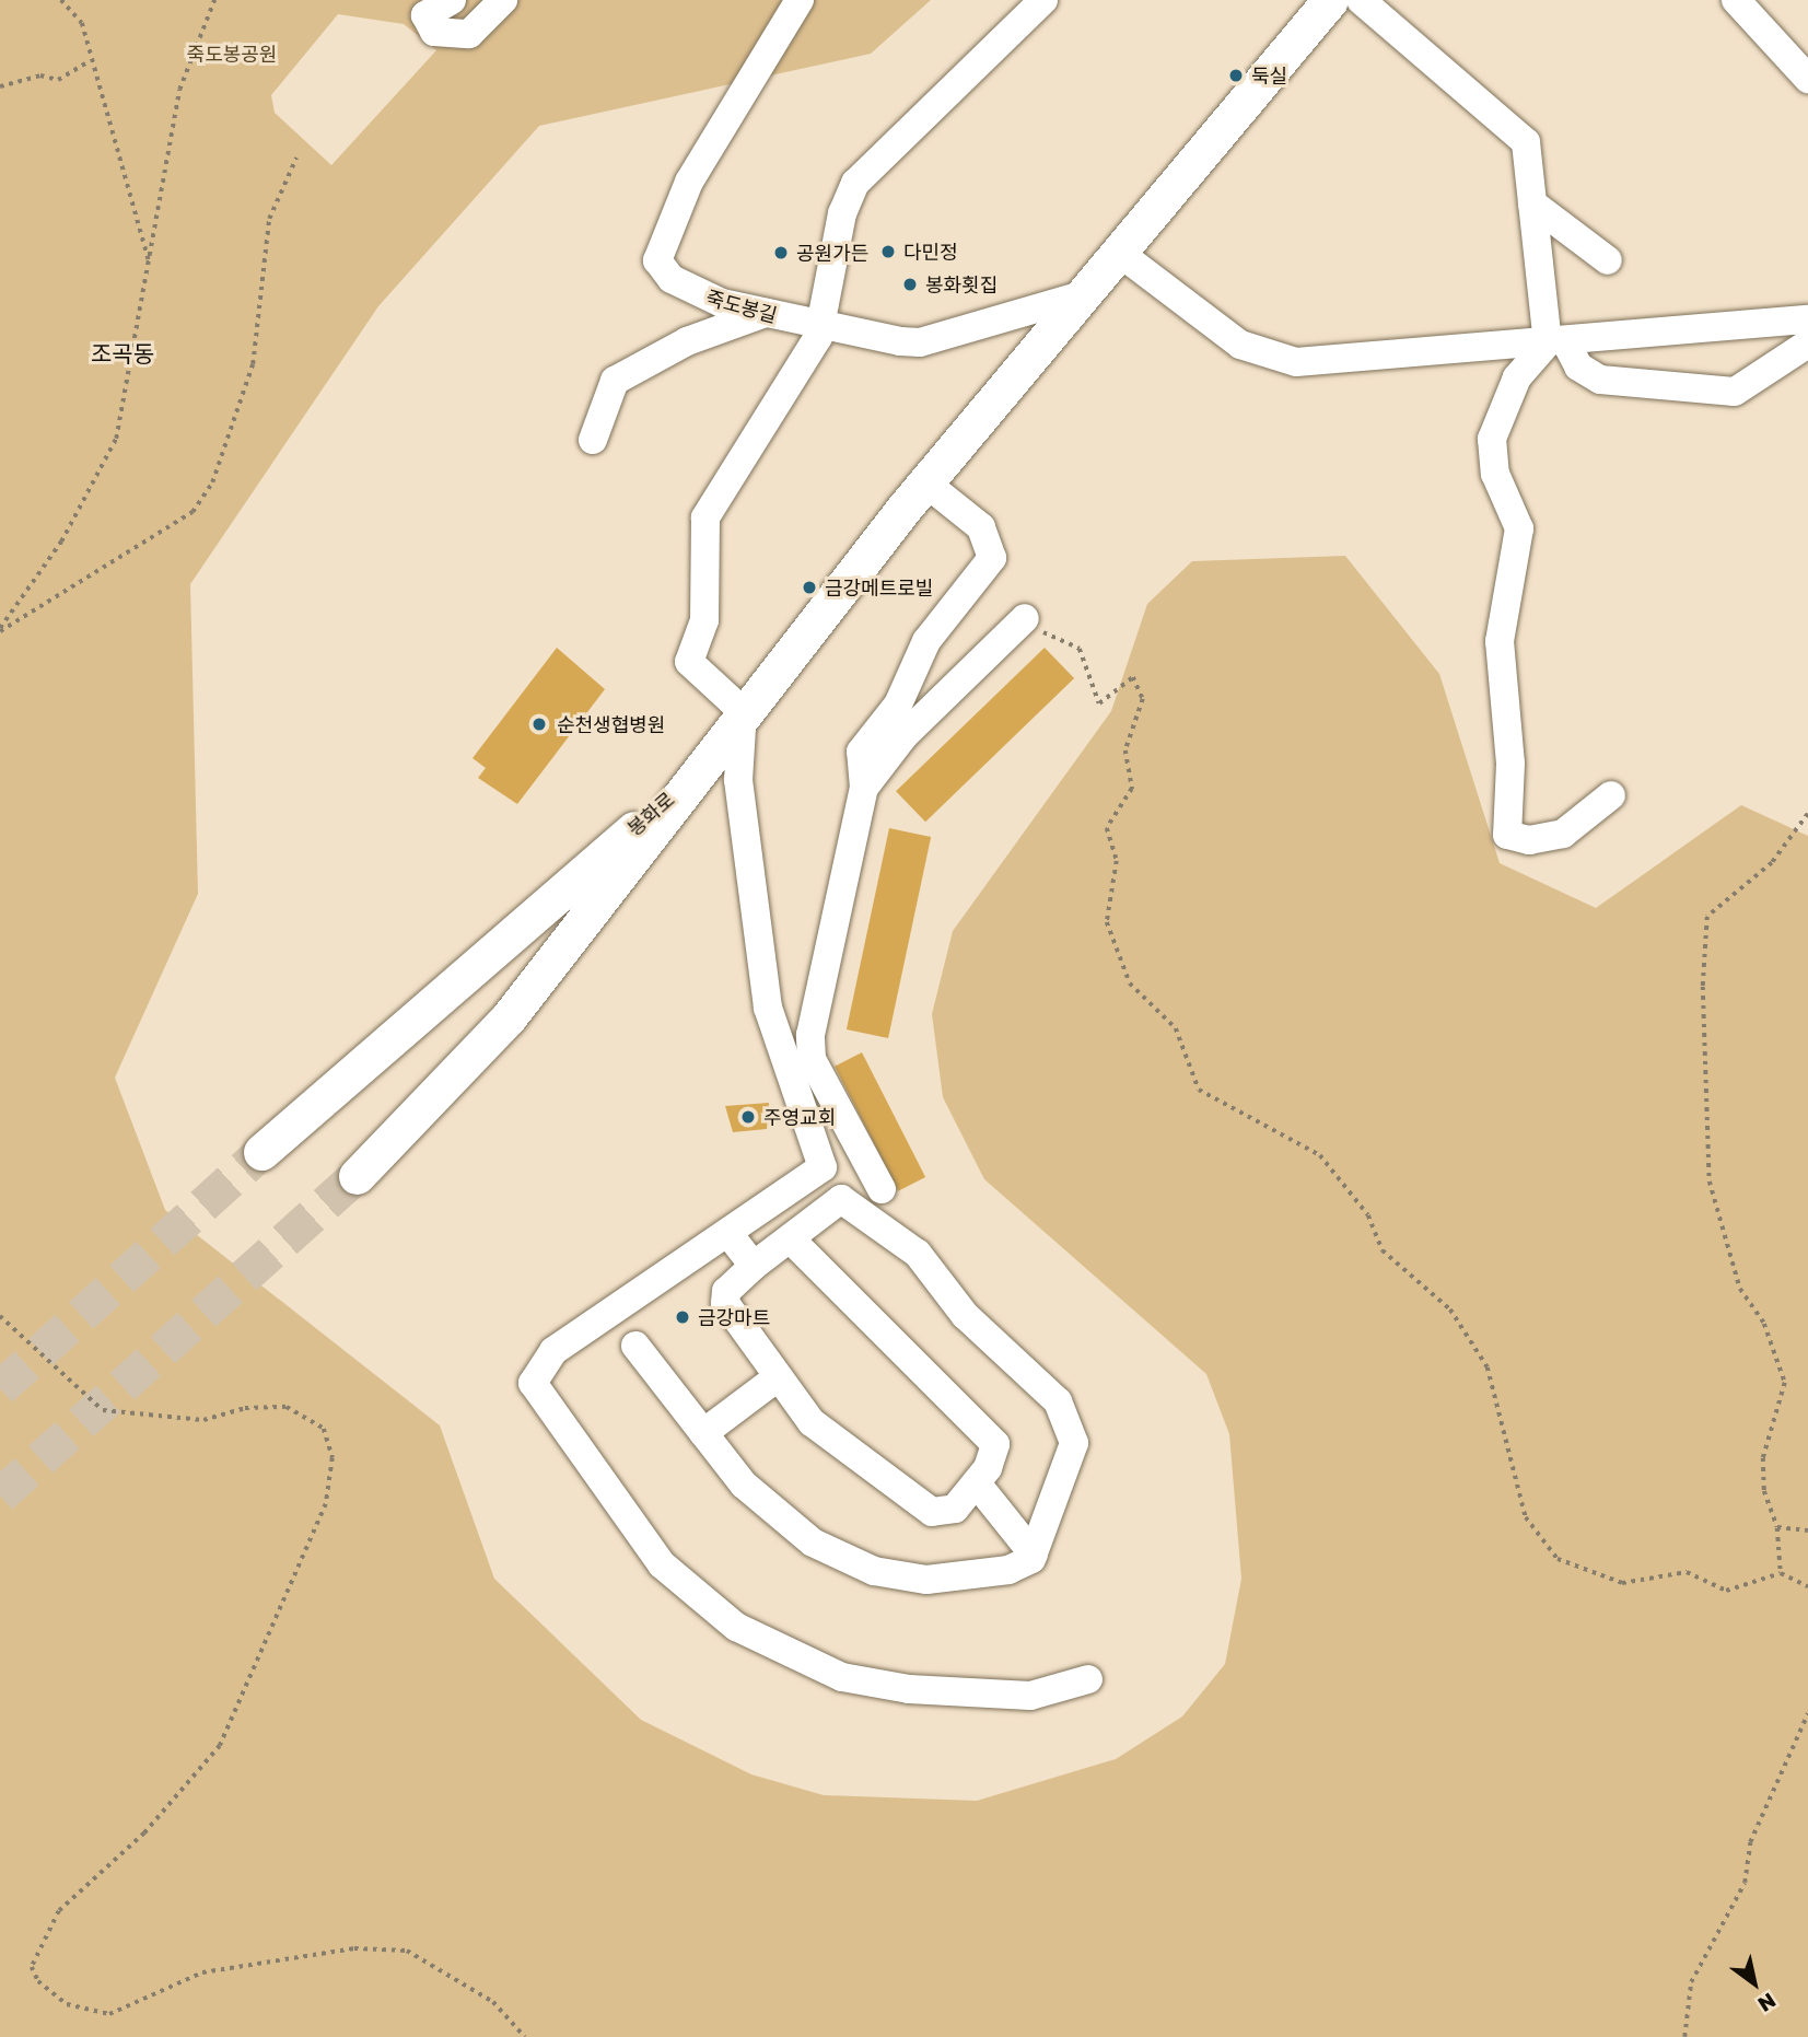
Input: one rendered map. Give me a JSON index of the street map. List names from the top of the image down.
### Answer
{
  "streets": {
    "main road": ["봉화로"],
    "street": ["죽도봉길"]
  },
  "districts": ["조곡동"],
  "parks": ["죽도봉공원"],
  "places": [
    "둑실",
    "다민정",
    "공원가든",
    "봉화횟집",
    "금강메트로빌",
    "순천생협병원",
    "주영교회",
    "금강마트"
  ],
  "north": "bottom right"
}
